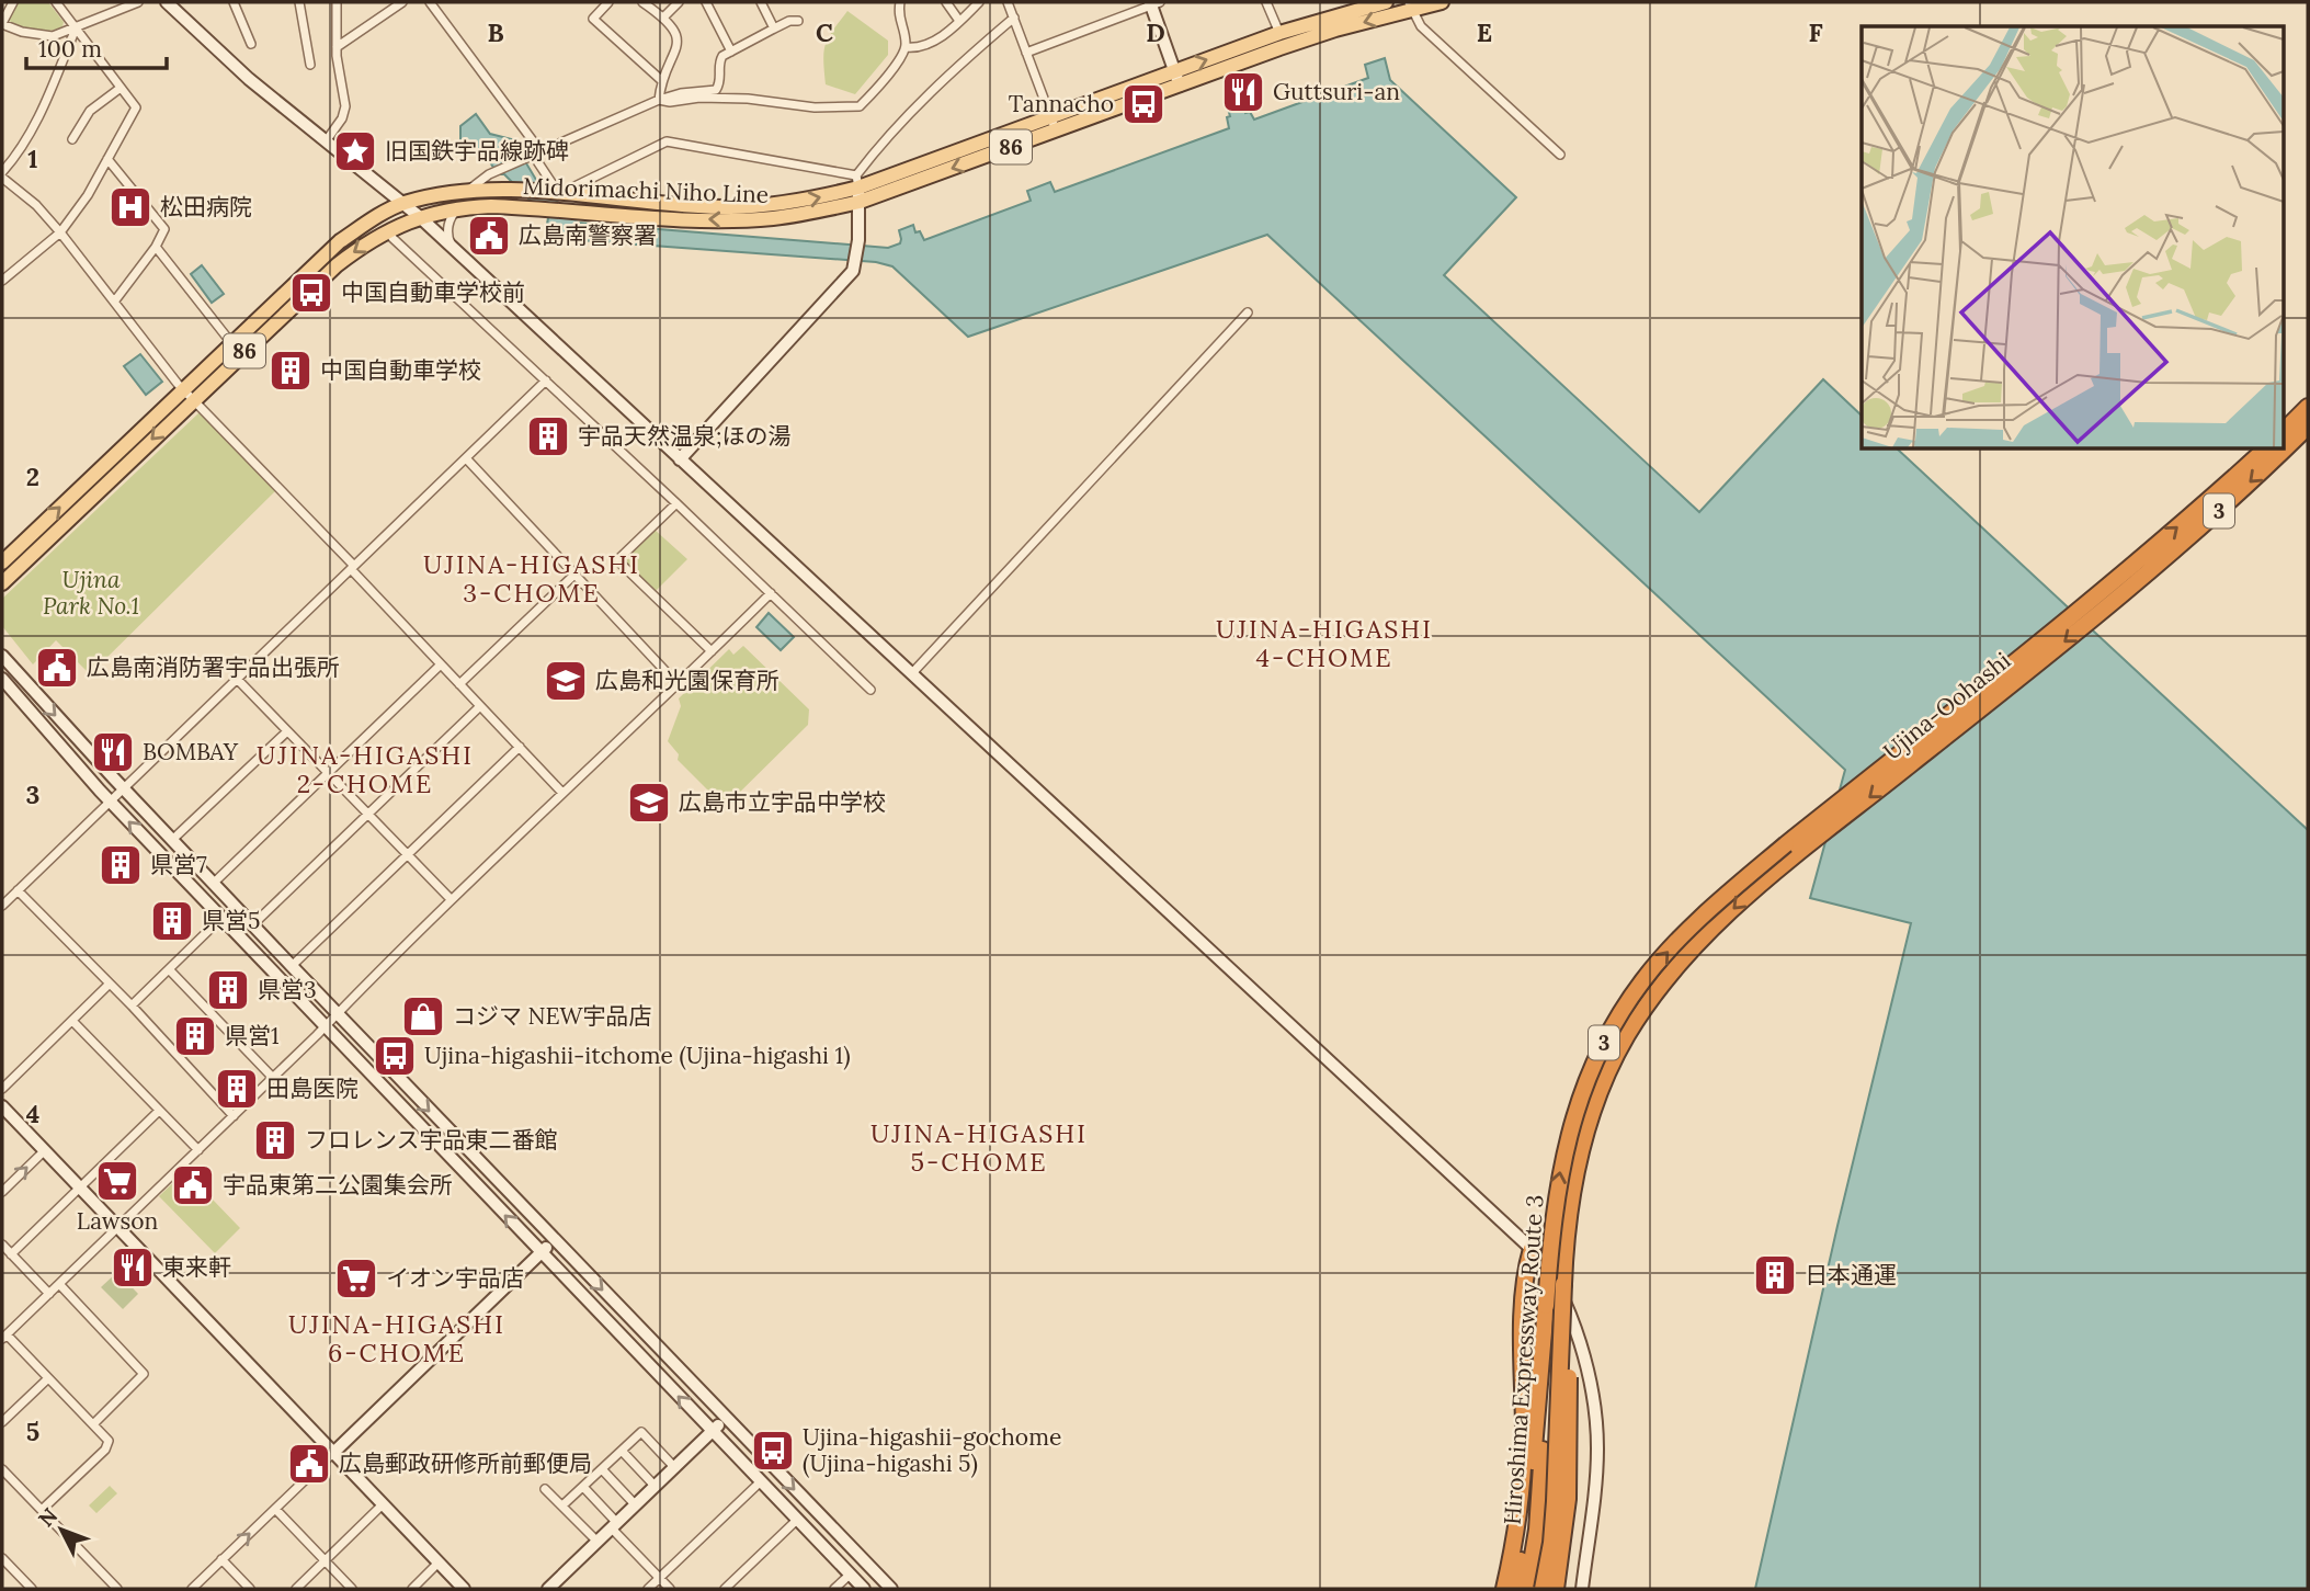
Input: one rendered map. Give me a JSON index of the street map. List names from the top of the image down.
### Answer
{
  "streets": {
    "highway": ["3", "Ujina-Oohashi", "Hiroshima Expressway Route 3"],
    "main road": ["86", "Midorimachi Niho Line"]
  },
  "crossings": [
    ["Ujina-Oohashi", "Hiroshima Expressway Route 3"]
  ],
  "districts": [
    "UJINA-HIGASHI 3-CHOME",
    "UJINA-HIGASHI 4-CHOME",
    "UJINA-HIGASHI 2-CHOME",
    "UJINA-HIGASHI 5-CHOME",
    "UJINA-HIGASHI 6-CHOME"
  ],
  "parks": ["Ujina Park No.1"],
  "places": {
    "restaurant": ["Guttsuri-an", "BOMBAY", "東来軒"],
    "bus stop": [
      "Tannacho",
      "中国自動車学校前",
      "Ujina-higashii-itchome (Ujina-higashi 1)",
      "Ujina-higashii-gochome (Ujina-higashi 5)"
    ],
    "place": ["旧国鉄宇品線跡碑"],
    "hospital": ["松田病院"],
    "public building": [
      "広島南警察署",
      "広島南消防署宇品出張所",
      "宇品東第二公園集会所",
      "広島郵政研修所前郵便局"
    ],
    "building": [
      "中国自動車学校",
      "宇品天然温泉;ほの湯",
      "県営7",
      "県営5",
      "県営3",
      "県営1",
      "田島医院",
      "フロレンス宇品東二番館",
      "日本通運"
    ],
    "school or university": ["広島和光園保育所", "広島市立宇品中学校"],
    "shop": ["コジマ NEW宇品店"],
    "supermarket": ["Lawson", "イオン宇品店"]
  },
  "scale_bar": "100 m",
  "north": "top left",
  "grid": {
    "columns": [
      "B",
      "C",
      "D",
      "E",
      "F"
    ],
    "rows": [
      "1",
      "2",
      "3",
      "4",
      "5"
    ]
  }
}
